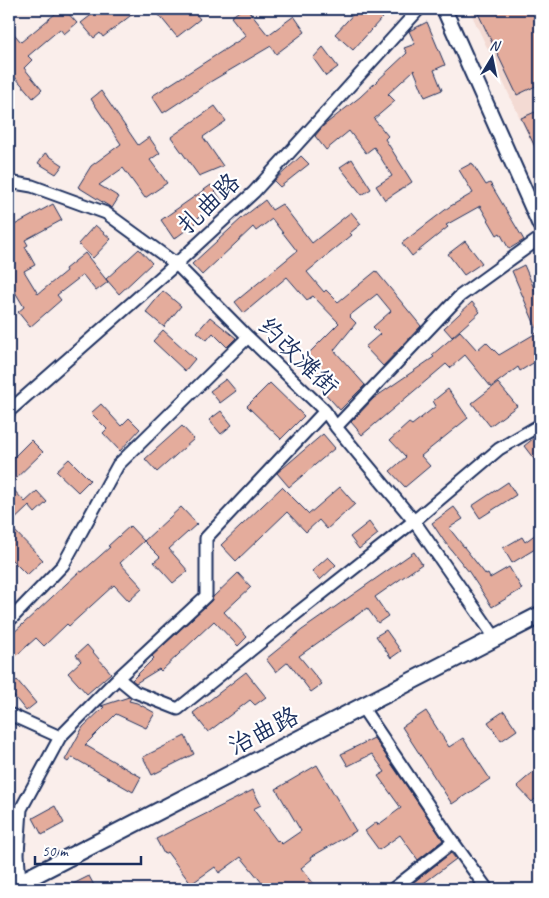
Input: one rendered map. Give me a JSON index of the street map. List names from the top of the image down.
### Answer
{
  "streets": {
    "main road": ["治曲路"],
    "street": ["扎曲路", "约改滩街"]
  },
  "crossings": [
    ["扎曲路", "约改滩街"],
    ["约改滩街", "治曲路"]
  ],
  "scale_bar": "50 m",
  "north": "top"
}
